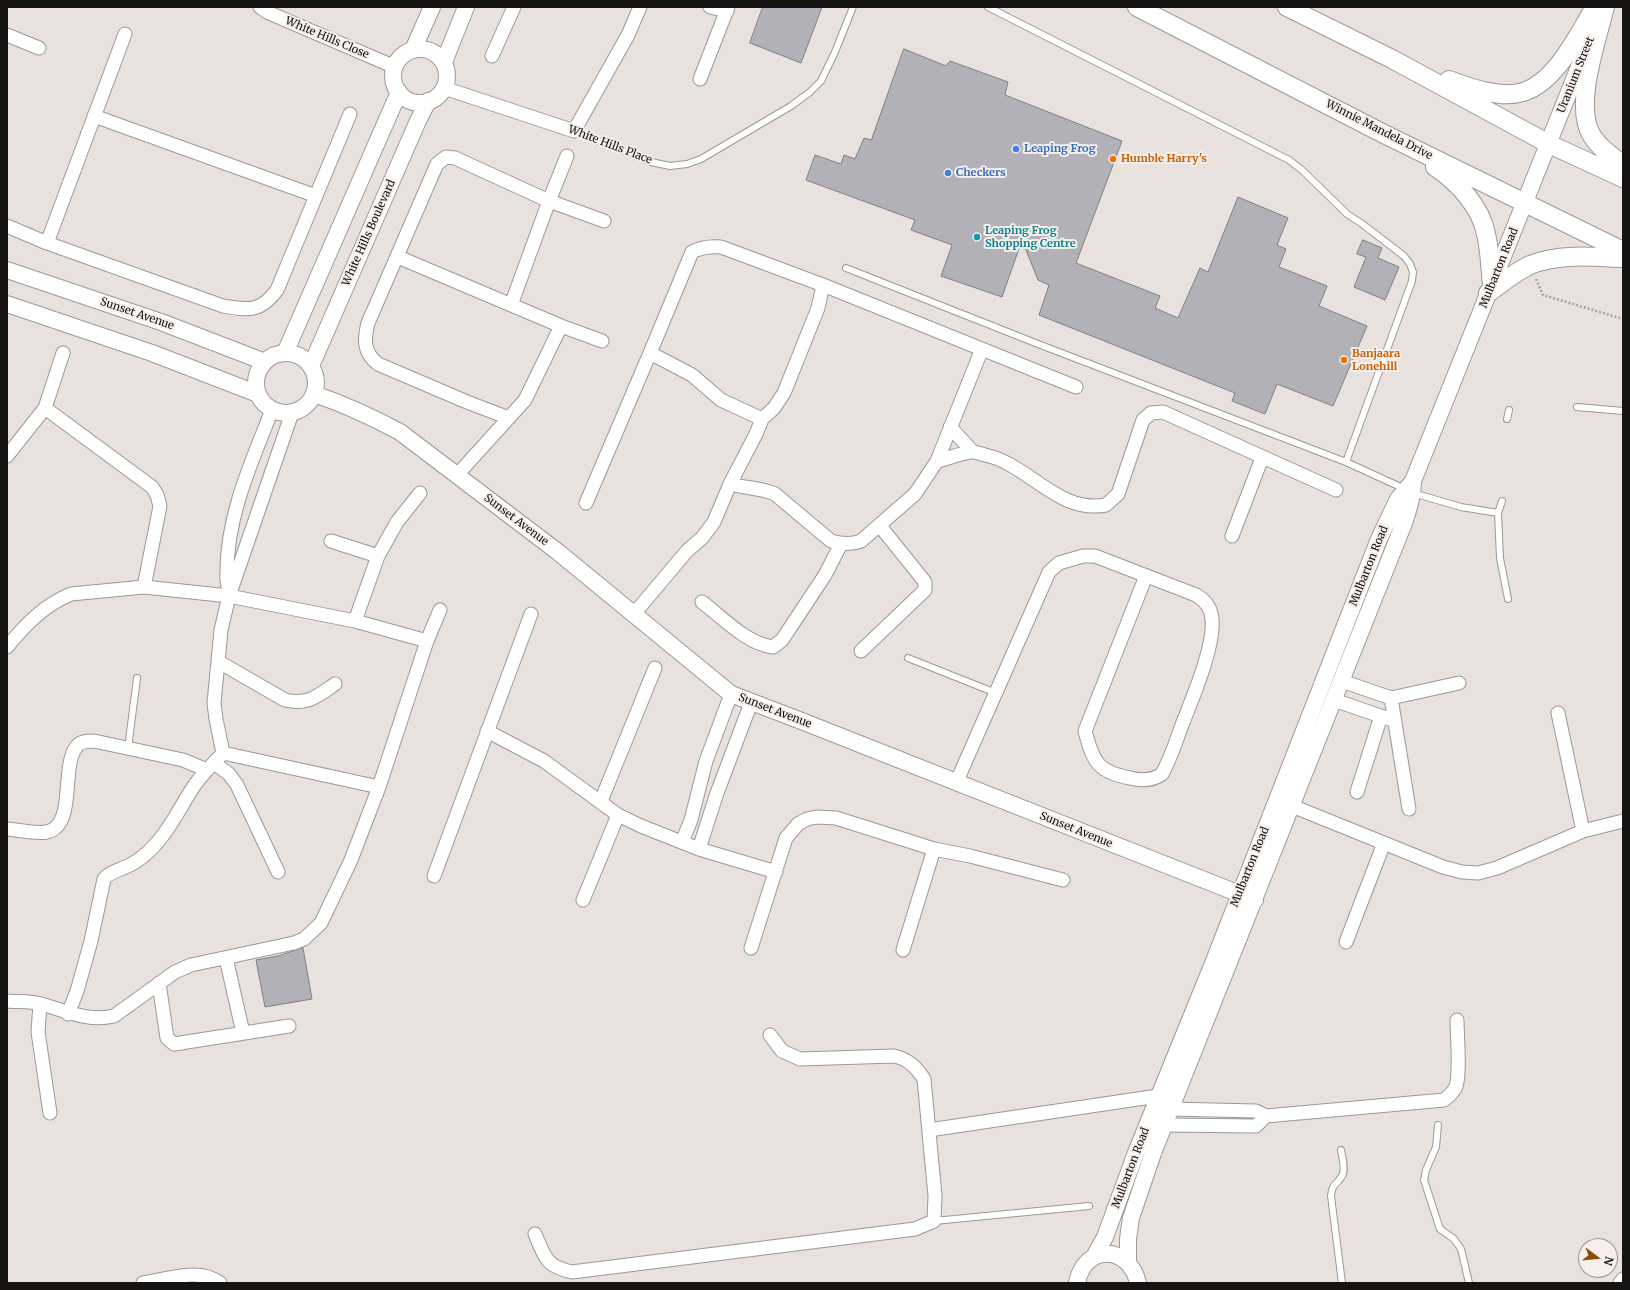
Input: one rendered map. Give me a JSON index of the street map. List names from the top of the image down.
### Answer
{
  "streets": {
    "main road": ["Winnie Mandela Drive"],
    "street": [
      "White Hills Close",
      "Uranium Street",
      "White Hills Place",
      "White Hills Boulevard",
      "Mulbarton Road",
      "Sunset Avenue"
    ]
  },
  "crossings": [
    ["White Hills Close", "White Hills Place"],
    ["White Hills Close", "White Hills Boulevard"],
    ["Uranium Street", "Mulbarton Road"],
    ["Winnie Mandela Drive", "Mulbarton Road"],
    ["White Hills Place", "White Hills Boulevard"],
    ["White Hills Boulevard", "Sunset Avenue"],
    ["Mulbarton Road", "Sunset Avenue"]
  ],
  "places": [
    "Leaping Frog",
    "Humble Harry's",
    "Checkers",
    "Leaping Frog Shopping Centre",
    "Banjaara Lonehill"
  ],
  "north": "right"
}
